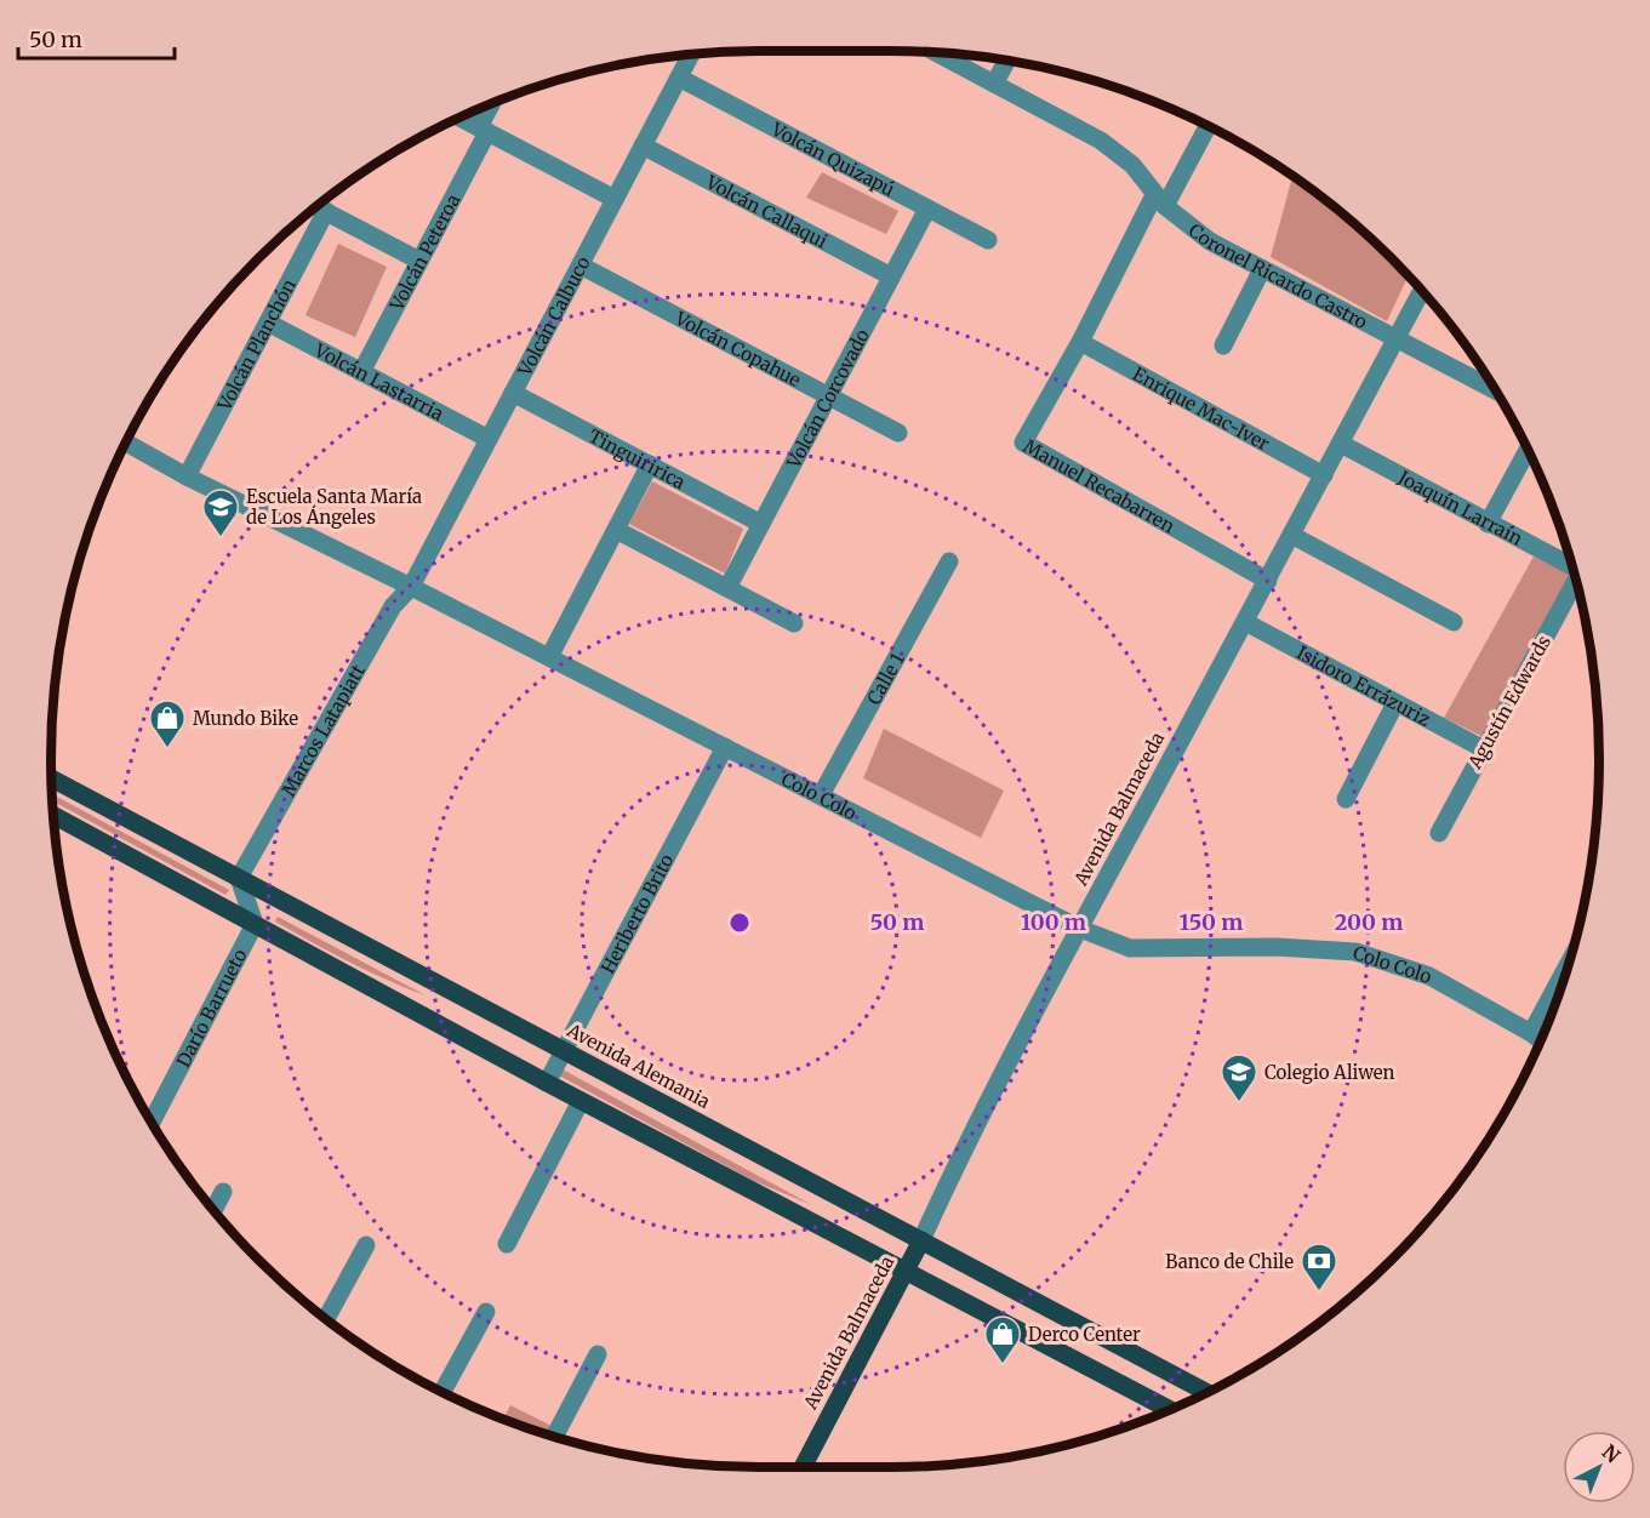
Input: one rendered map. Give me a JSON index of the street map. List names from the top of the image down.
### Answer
{
  "streets": {
    "main road": ["Avenida Balmaceda", "Avenida Alemania"],
    "street": [
      "Volcán Quizapú",
      "Volcán Callaqui",
      "Volcán Peteroa",
      "Coronel Ricardo Castro",
      "Volcán Calbuco",
      "Volcán Planchón",
      "Volcán Copahue",
      "Volcán Lastarria",
      "Volcán Corcovado",
      "Enrique Mac-Iver",
      "Tinguiririca",
      "Manuel Recabarren",
      "Joaquín Larraín",
      "Calle 1",
      "Isidoro Errázuriz",
      "Agustín Edwards",
      "Marcos Latapiatt",
      "Colo Colo",
      "Heriberto Brito",
      "Darío Barrueto"
    ]
  },
  "crossings": [
    ["Volcán Quizapú", "Volcán Calbuco"],
    ["Volcán Quizapú", "Volcán Corcovado"],
    ["Volcán Callaqui", "Volcán Calbuco"],
    ["Volcán Callaqui", "Volcán Corcovado"],
    ["Volcán Peteroa", "Volcán Lastarria"],
    ["Coronel Ricardo Castro", "Manuel Recabarren"],
    ["Coronel Ricardo Castro", "Avenida Balmaceda"],
    ["Volcán Calbuco", "Volcán Copahue"],
    ["Volcán Calbuco", "Volcán Lastarria"],
    ["Volcán Calbuco", "Tinguiririca"],
    ["Volcán Calbuco", "Marcos Latapiatt"],
    ["Volcán Calbuco", "Colo Colo"],
    ["Volcán Planchón", "Volcán Lastarria"],
    ["Volcán Planchón", "Colo Colo"],
    ["Volcán Copahue", "Volcán Corcovado"],
    ["Volcán Corcovado", "Tinguiririca"],
    ["Enrique Mac-Iver", "Manuel Recabarren"],
    ["Enrique Mac-Iver", "Avenida Balmaceda"],
    ["Manuel Recabarren", "Avenida Balmaceda"],
    ["Joaquín Larraín", "Avenida Balmaceda"],
    ["Calle 1", "Colo Colo"],
    ["Isidoro Errázuriz", "Agustín Edwards"],
    ["Isidoro Errázuriz", "Avenida Balmaceda"],
    ["Marcos Latapiatt", "Colo Colo"],
    ["Marcos Latapiatt", "Avenida Alemania"],
    ["Colo Colo", "Avenida Balmaceda"],
    ["Colo Colo", "Heriberto Brito"],
    ["Avenida Balmaceda", "Avenida Alemania"],
    ["Heriberto Brito", "Avenida Alemania"]
  ],
  "places": {
    "school or university": ["Escuela Santa María de Los Ángeles", "Colegio Aliwen"],
    "shop": ["Mundo Bike", "Derco Center"],
    "bank": ["Banco de Chile"]
  },
  "scale_bar": "50 m",
  "north": "top right",
  "rings": [
    "50 m",
    "100 m",
    "150 m",
    "200 m"
  ]
}
